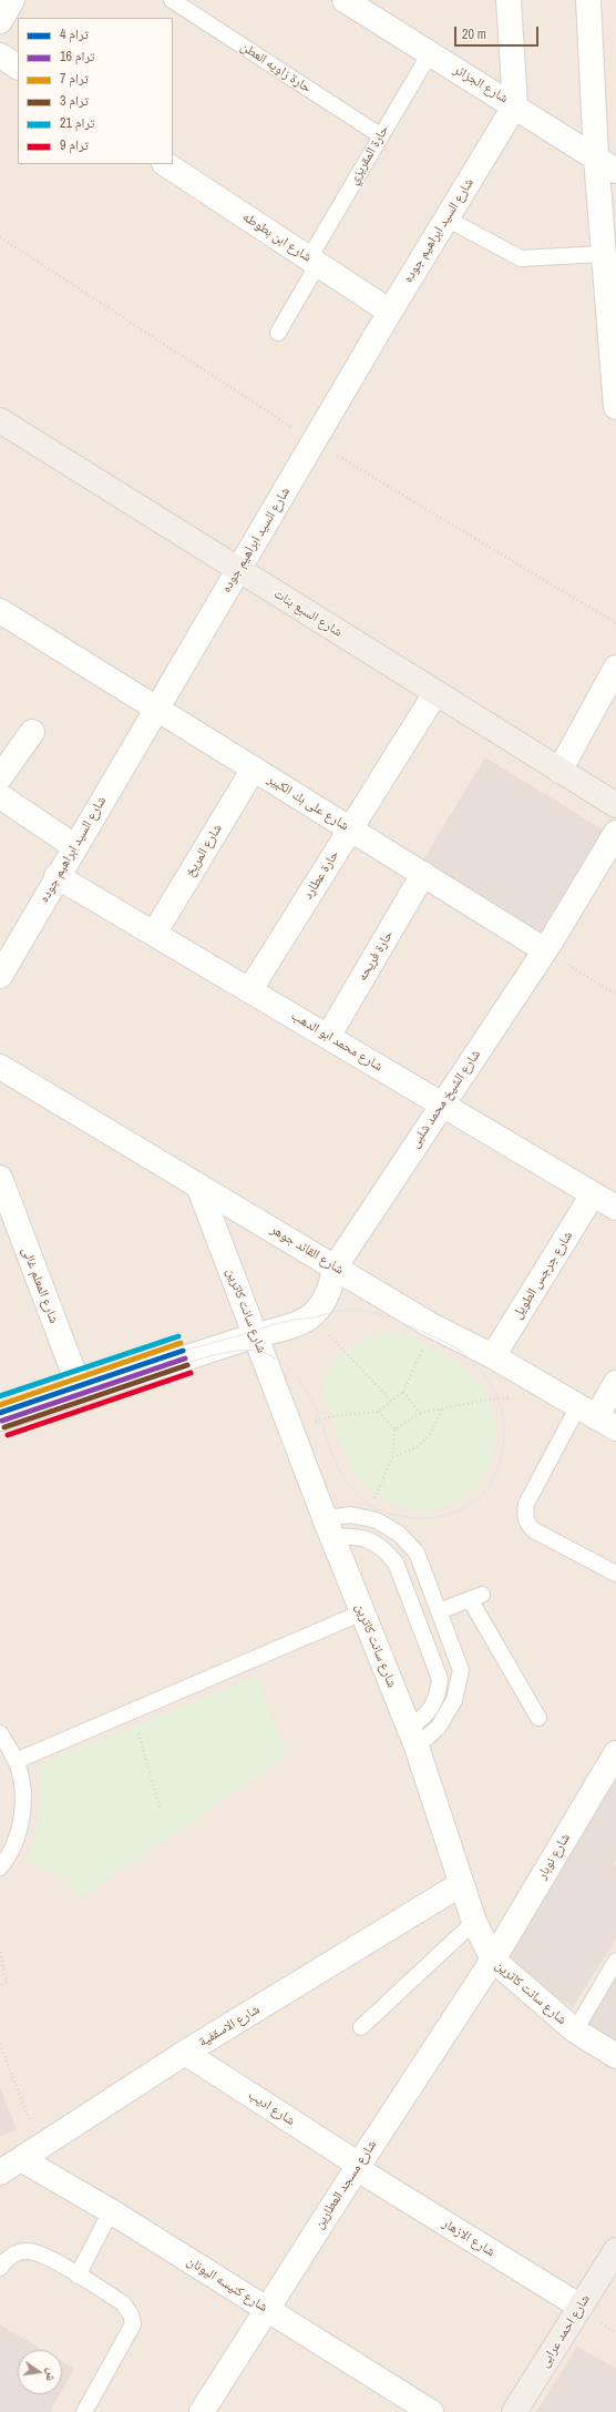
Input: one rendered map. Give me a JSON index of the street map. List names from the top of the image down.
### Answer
{
  "streets": {
    "main road": ["شارع السبع بنات", "شارع احمد عرابى"],
    "street": [
      "شارع الجزائر",
      "شارع السيد ابراهيم جوده",
      "شارع ابن بطوطه",
      "شارع على بك الكبير",
      "شارع المريخ",
      "حارة عطارد",
      "حارة فريحه",
      "شارع محمد ابو الدهب",
      "شارع الشيخ محمد شلبى",
      "شارع القائد جوهر",
      "شارع جرجس الطويل",
      "شارع المعلم غالى",
      "شارع سانت كاترين",
      "شارع نوبار",
      "شارع الاسقفية",
      "شارع اديب",
      "شارع مسجد العطارين",
      "شارع الازهار",
      "شارع كنيسه اليونان"
    ],
    "lane": ["حارة زاويه العطن", "حارة المقريزي"]
  },
  "crossings": [
    ["حارة زاويه العطن", "حارة المقريزي"],
    ["شارع الجزائر", "حارة المقريزي"],
    ["شارع الجزائر", "شارع السيد ابراهيم جوده"],
    ["حارة المقريزي", "شارع ابن بطوطه"],
    ["شارع السيد ابراهيم جوده", "شارع ابن بطوطه"],
    ["شارع السيد ابراهيم جوده", "شارع السبع بنات"],
    ["شارع السيد ابراهيم جوده", "شارع على بك الكبير"],
    ["شارع السيد ابراهيم جوده", "شارع محمد ابو الدهب"],
    ["شارع السبع بنات", "حارة عطارد"],
    ["شارع على بك الكبير", "شارع المريخ"],
    ["شارع على بك الكبير", "حارة عطارد"],
    ["شارع على بك الكبير", "حارة فريحه"],
    ["شارع على بك الكبير", "شارع الشيخ محمد شلبى"],
    ["شارع المريخ", "شارع محمد ابو الدهب"],
    ["حارة عطارد", "شارع محمد ابو الدهب"],
    ["حارة فريحه", "شارع محمد ابو الدهب"],
    ["شارع محمد ابو الدهب", "شارع الشيخ محمد شلبى"],
    ["شارع محمد ابو الدهب", "شارع جرجس الطويل"],
    ["شارع الشيخ محمد شلبى", "شارع القائد جوهر"],
    ["شارع القائد جوهر", "شارع جرجس الطويل"],
    ["شارع القائد جوهر", "شارع سانت كاترين"],
    ["شارع سانت كاترين", "شارع نوبار"],
    ["شارع سانت كاترين", "شارع الاسقفية"],
    ["شارع سانت كاترين", "شارع مسجد العطارين"],
    ["شارع نوبار", "شارع مسجد العطارين"],
    ["شارع الاسقفية", "شارع اديب"],
    ["شارع الاسقفية", "شارع كنيسه اليونان"],
    ["شارع اديب", "شارع مسجد العطارين"],
    ["شارع اديب", "شارع الازهار"],
    ["شارع مسجد العطارين", "شارع الازهار"],
    ["شارع مسجد العطارين", "شارع كنيسه اليونان"],
    ["شارع الازهار", "شارع احمد عرابى"]
  ],
  "lines": [
    "tram line 21",
    "tram line 7",
    "tram line 4",
    "tram line 16",
    "tram line 3",
    "tram line 9"
  ],
  "legend": [
    "ترام 4",
    "ترام 16",
    "ترام 7",
    "ترام 3",
    "ترام 21",
    "ترام 9"
  ],
  "scale_bar": "20 m",
  "north": "right"
}
